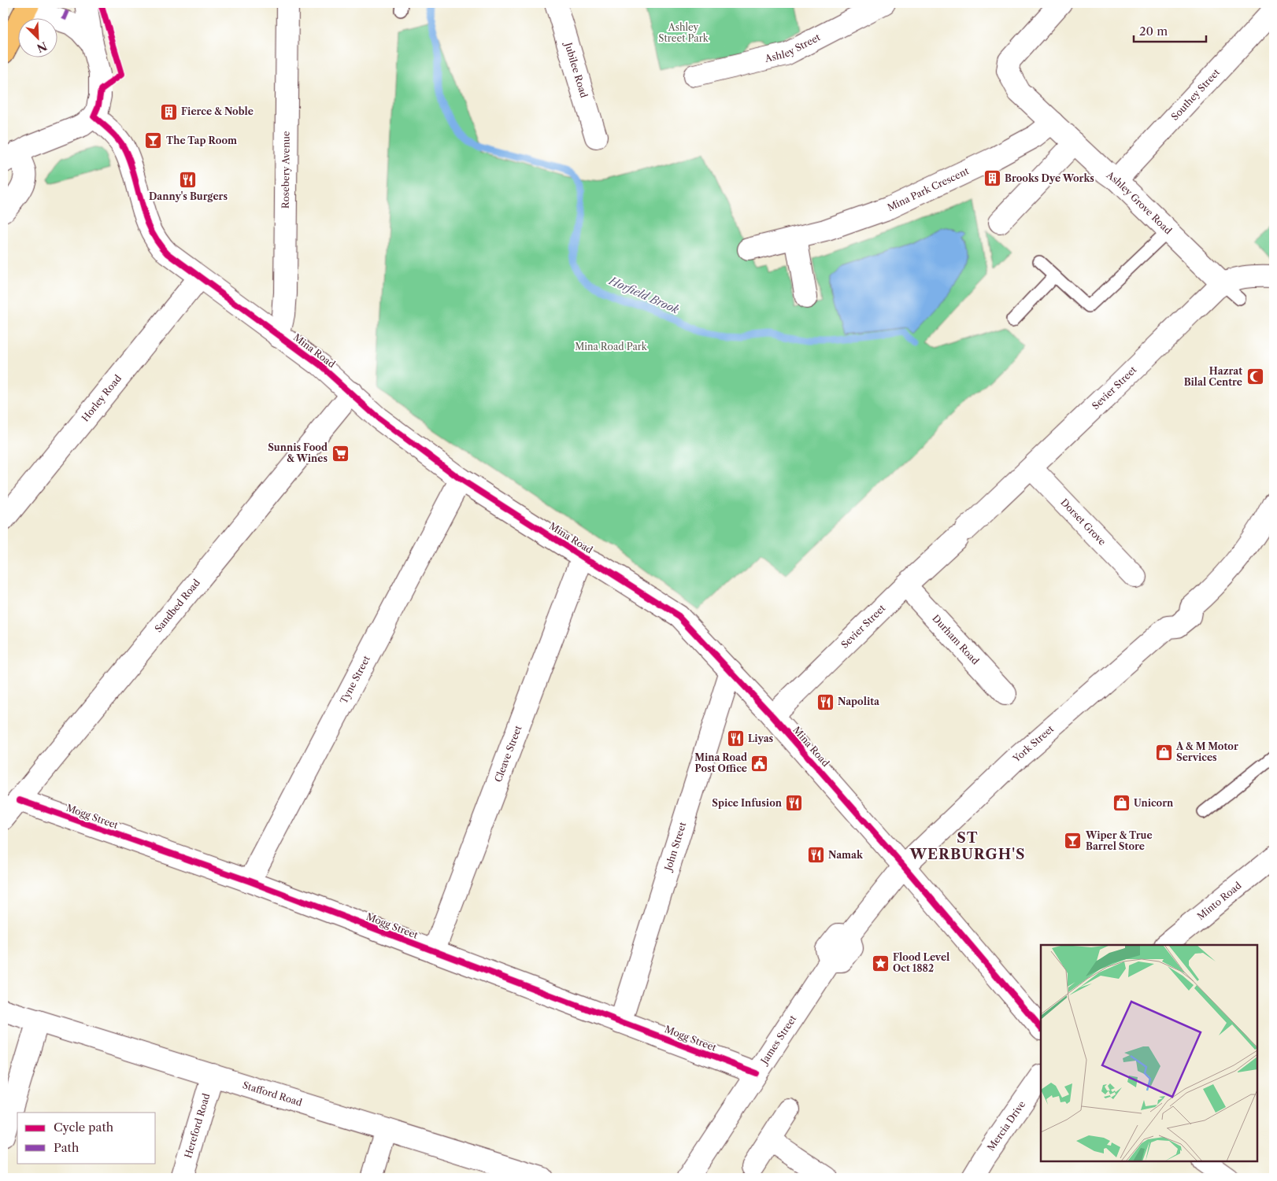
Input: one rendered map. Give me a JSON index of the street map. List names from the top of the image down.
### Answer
{
  "streets": {
    "street": [
      "Ashley Street",
      "Jubilee Road",
      "Southey Street",
      "Rosebery Avenue",
      "Mina Park Crescent",
      "Ashley Grove Road",
      "Mina Road",
      "Sevier Street",
      "Horley Road",
      "Dorset Grove",
      "Sandbed Road",
      "Durham Road",
      "Tyne Street",
      "York Street",
      "Cleave Street",
      "Mogg Street",
      "John Street",
      "Minto Road",
      "James Street",
      "Stafford Road",
      "Mercia Drive",
      "Hereford Road"
    ]
  },
  "crossings": [
    ["Southey Street", "Ashley Grove Road"],
    ["Rosebery Avenue", "Mina Road"],
    ["Mina Park Crescent", "Ashley Grove Road"],
    ["Ashley Grove Road", "Sevier Street"],
    ["Mina Road", "Sevier Street"],
    ["Mina Road", "Horley Road"],
    ["Mina Road", "Sandbed Road"],
    ["Mina Road", "Tyne Street"],
    ["Mina Road", "York Street"],
    ["Mina Road", "Cleave Street"],
    ["Mina Road", "John Street"],
    ["Mina Road", "James Street"],
    ["Sevier Street", "Dorset Grove"],
    ["Sevier Street", "Durham Road"],
    ["Sandbed Road", "Mogg Street"],
    ["Tyne Street", "Mogg Street"],
    ["York Street", "James Street"],
    ["Cleave Street", "Mogg Street"],
    ["Mogg Street", "John Street"],
    ["Mogg Street", "James Street"],
    ["Stafford Road", "Hereford Road"]
  ],
  "districts": ["ST WERBURGH'S"],
  "water": ["Horfield Brook"],
  "parks": ["Ashley Street Park", "Mina Road Park"],
  "places": {
    "building": ["Fierce & Noble", "Brooks Dye Works"],
    "bar": ["The Tap Room", "Wiper & True Barrel Store"],
    "restaurant": [
      "Danny's Burgers",
      "Napolita",
      "Liyas",
      "Spice Infusion",
      "Namak"
    ],
    "mosque": ["Hazrat Bilal Centre"],
    "supermarket": ["Sunnis Food & Wines"],
    "shop": ["A & M Motor Services", "Unicorn"],
    "public building": ["Mina Road Post Office"],
    "place": ["Flood Level Oct 1882"]
  },
  "legend": ["Cycle path", "Path"],
  "scale_bar": "20 m",
  "north": "bottom right"
}
